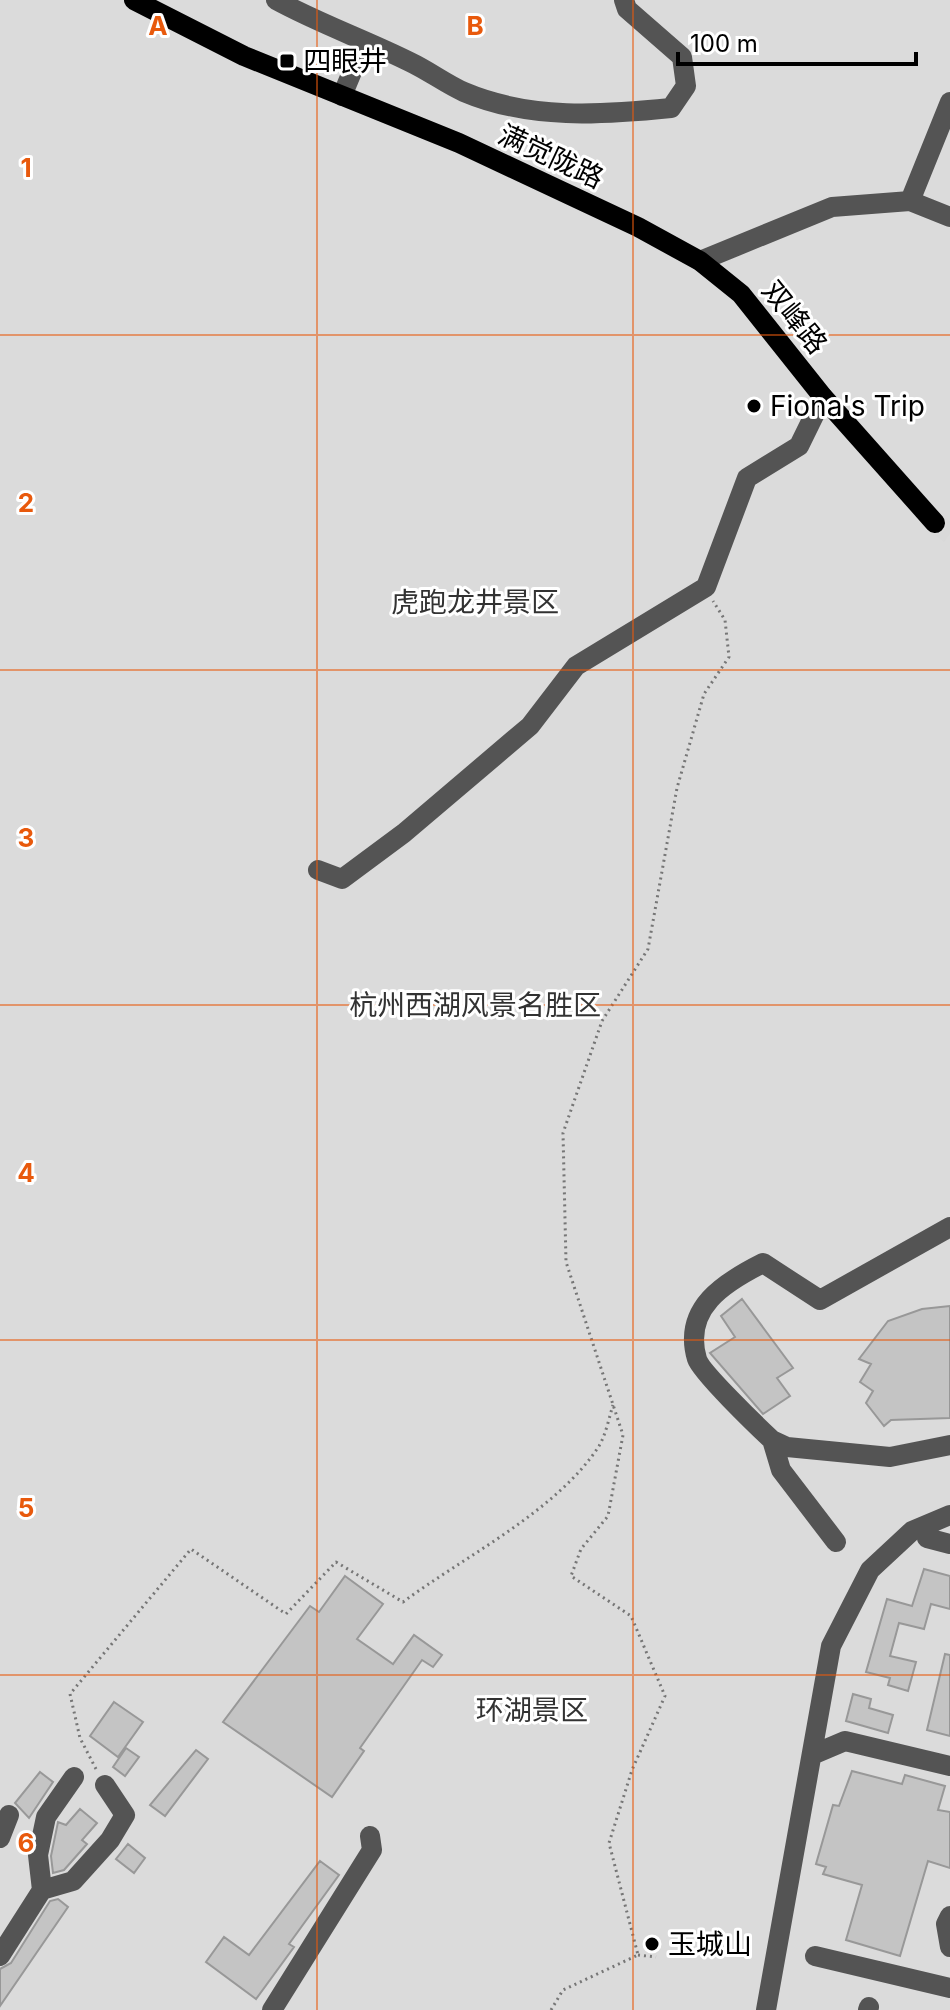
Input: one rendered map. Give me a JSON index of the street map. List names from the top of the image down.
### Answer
{
  "streets": {
    "main road": ["满觉陇路", "双峰路"]
  },
  "crossings": [
    ["满觉陇路", "双峰路"]
  ],
  "parks": ["虎跑龙井景区", "杭州西湖风景名胜区", "环湖景区"],
  "places": {
    "transit": ["四眼井"],
    "other": ["Fiona's Trip", "玉城山"]
  },
  "scale_bar": "100 m",
  "grid": {
    "columns": ["A", "B"],
    "rows": [
      "1",
      "2",
      "3",
      "4",
      "5",
      "6"
    ]
  }
}
